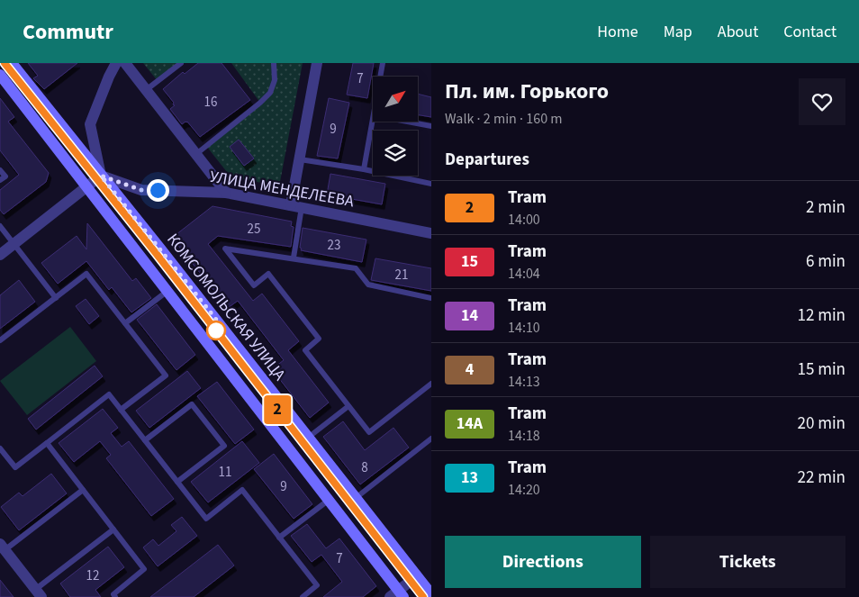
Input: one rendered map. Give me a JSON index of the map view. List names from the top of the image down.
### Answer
{
  "streets": {
    "main road": ["КОМСОМОЛЬСКАЯ УЛИЦА"],
    "street": ["УЛИЦА МЕНДЕЛЕЕВА"]
  },
  "crossings": [
    ["УЛИЦА МЕНДЕЛЕЕВА", "КОМСОМОЛЬСКАЯ УЛИЦА"]
  ],
  "lines": ["tram line 2"],
  "house_numbers": [
    "7",
    "16",
    "9",
    "25",
    "23",
    "21",
    "8",
    "11",
    "9",
    "7",
    "12"
  ],
  "north": "top right",
  "page": {
    "header": "Commutr",
    "nav": [
      "Home",
      "Map",
      "About",
      "Contact"
    ],
    "on_map": "2",
    "heading": [
      ["Пл. им. Горького", "Walk · 2 min · 160 m"],
      "Departures"
    ],
    "list": [
      {
        "mark": "2",
        "name": "Tram",
        "note": "14:00",
        "value": "2 min"
      },
      {
        "mark": "15",
        "name": "Tram",
        "note": "14:04",
        "value": "6 min"
      },
      {
        "mark": "14",
        "name": "Tram",
        "note": "14:10",
        "value": "12 min"
      },
      {
        "mark": "4",
        "name": "Tram",
        "note": "14:13",
        "value": "15 min"
      },
      {
        "mark": "14А",
        "name": "Tram",
        "note": "14:18",
        "value": "20 min"
      },
      {
        "mark": "13",
        "name": "Tram",
        "note": "14:20",
        "value": "22 min"
      }
    ],
    "buttons": ["Directions", "Tickets"]
  }
}
